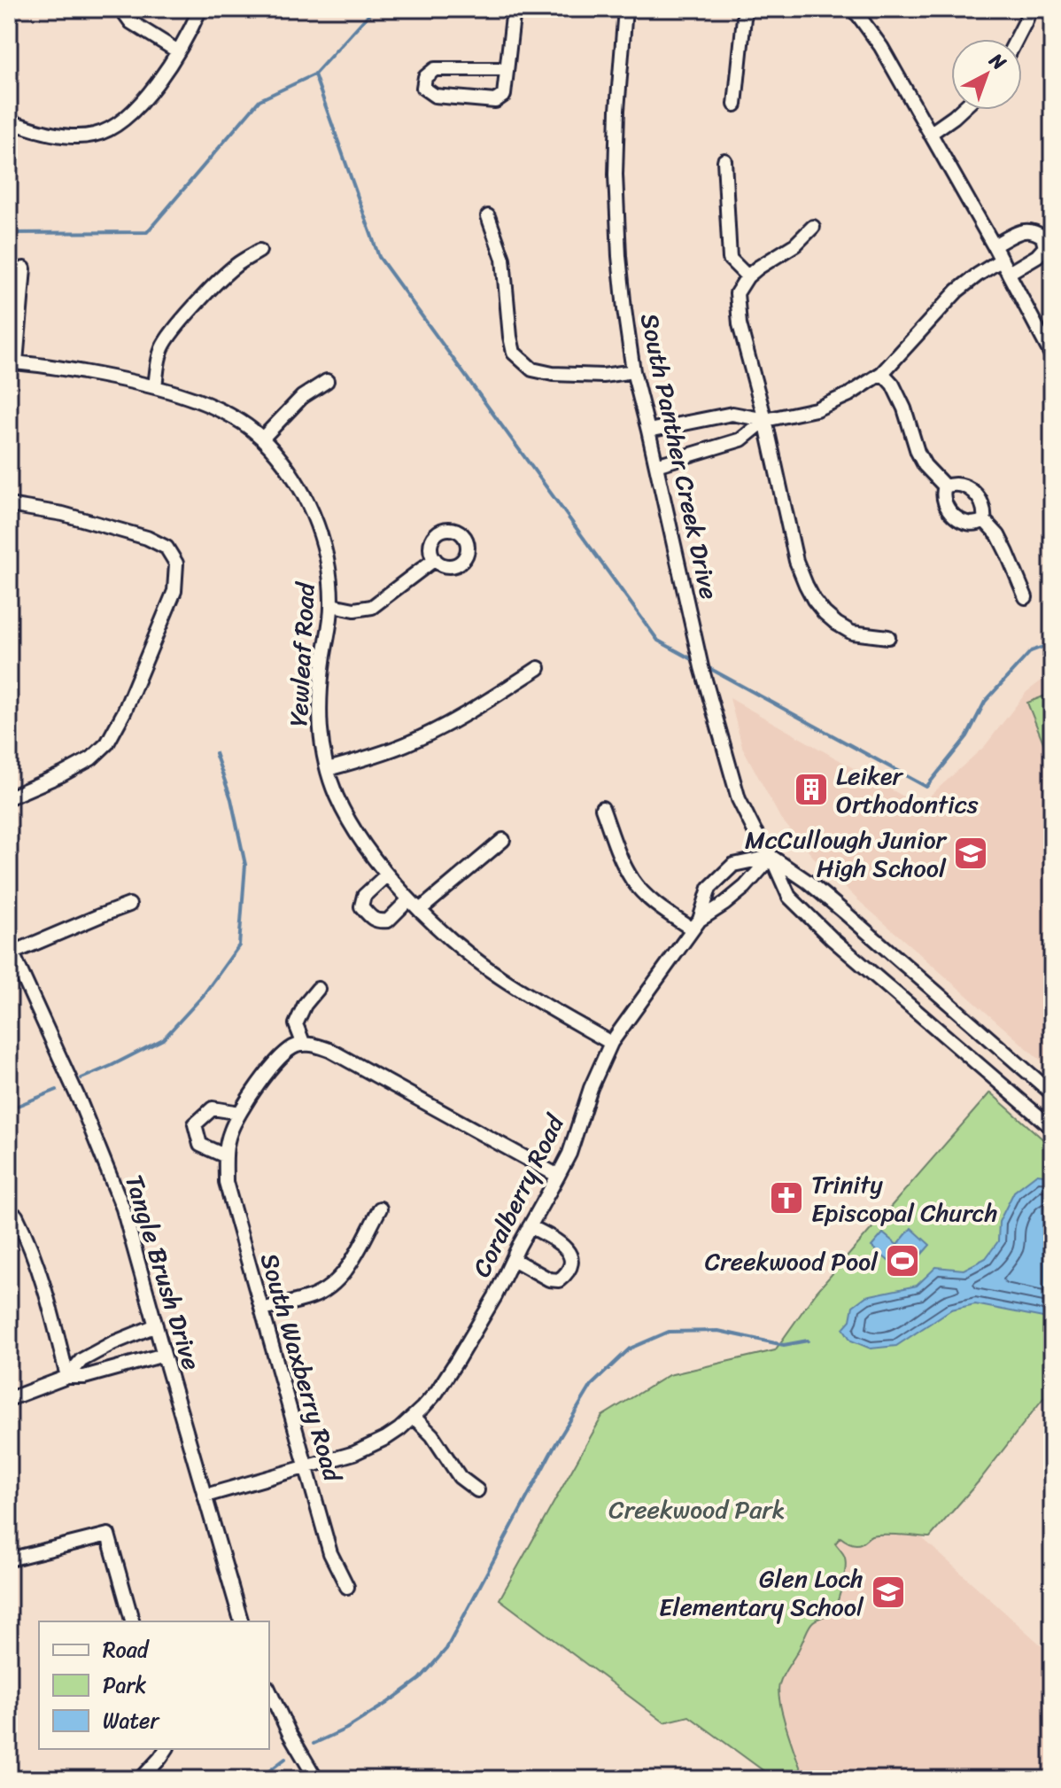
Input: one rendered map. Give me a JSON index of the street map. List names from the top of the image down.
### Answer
{
  "streets": {
    "street": [
      "South Panther Creek Drive",
      "Yewleaf Road",
      "Coralberry Road",
      "Tangle Brush Drive",
      "South Waxberry Road"
    ]
  },
  "crossings": [
    ["South Panther Creek Drive", "Coralberry Road"],
    ["Yewleaf Road", "Coralberry Road"],
    ["Coralberry Road", "Tangle Brush Drive"],
    ["Coralberry Road", "South Waxberry Road"]
  ],
  "parks": ["Creekwood Park"],
  "places": {
    "building": ["Leiker Orthodontics"],
    "school or university": ["McCullough Junior High School", "Glen Loch Elementary School"],
    "church": ["Trinity Episcopal Church"],
    "sports": ["Creekwood Pool"]
  },
  "legend": ["Road", "Park", "Water"],
  "north": "top right"
}
